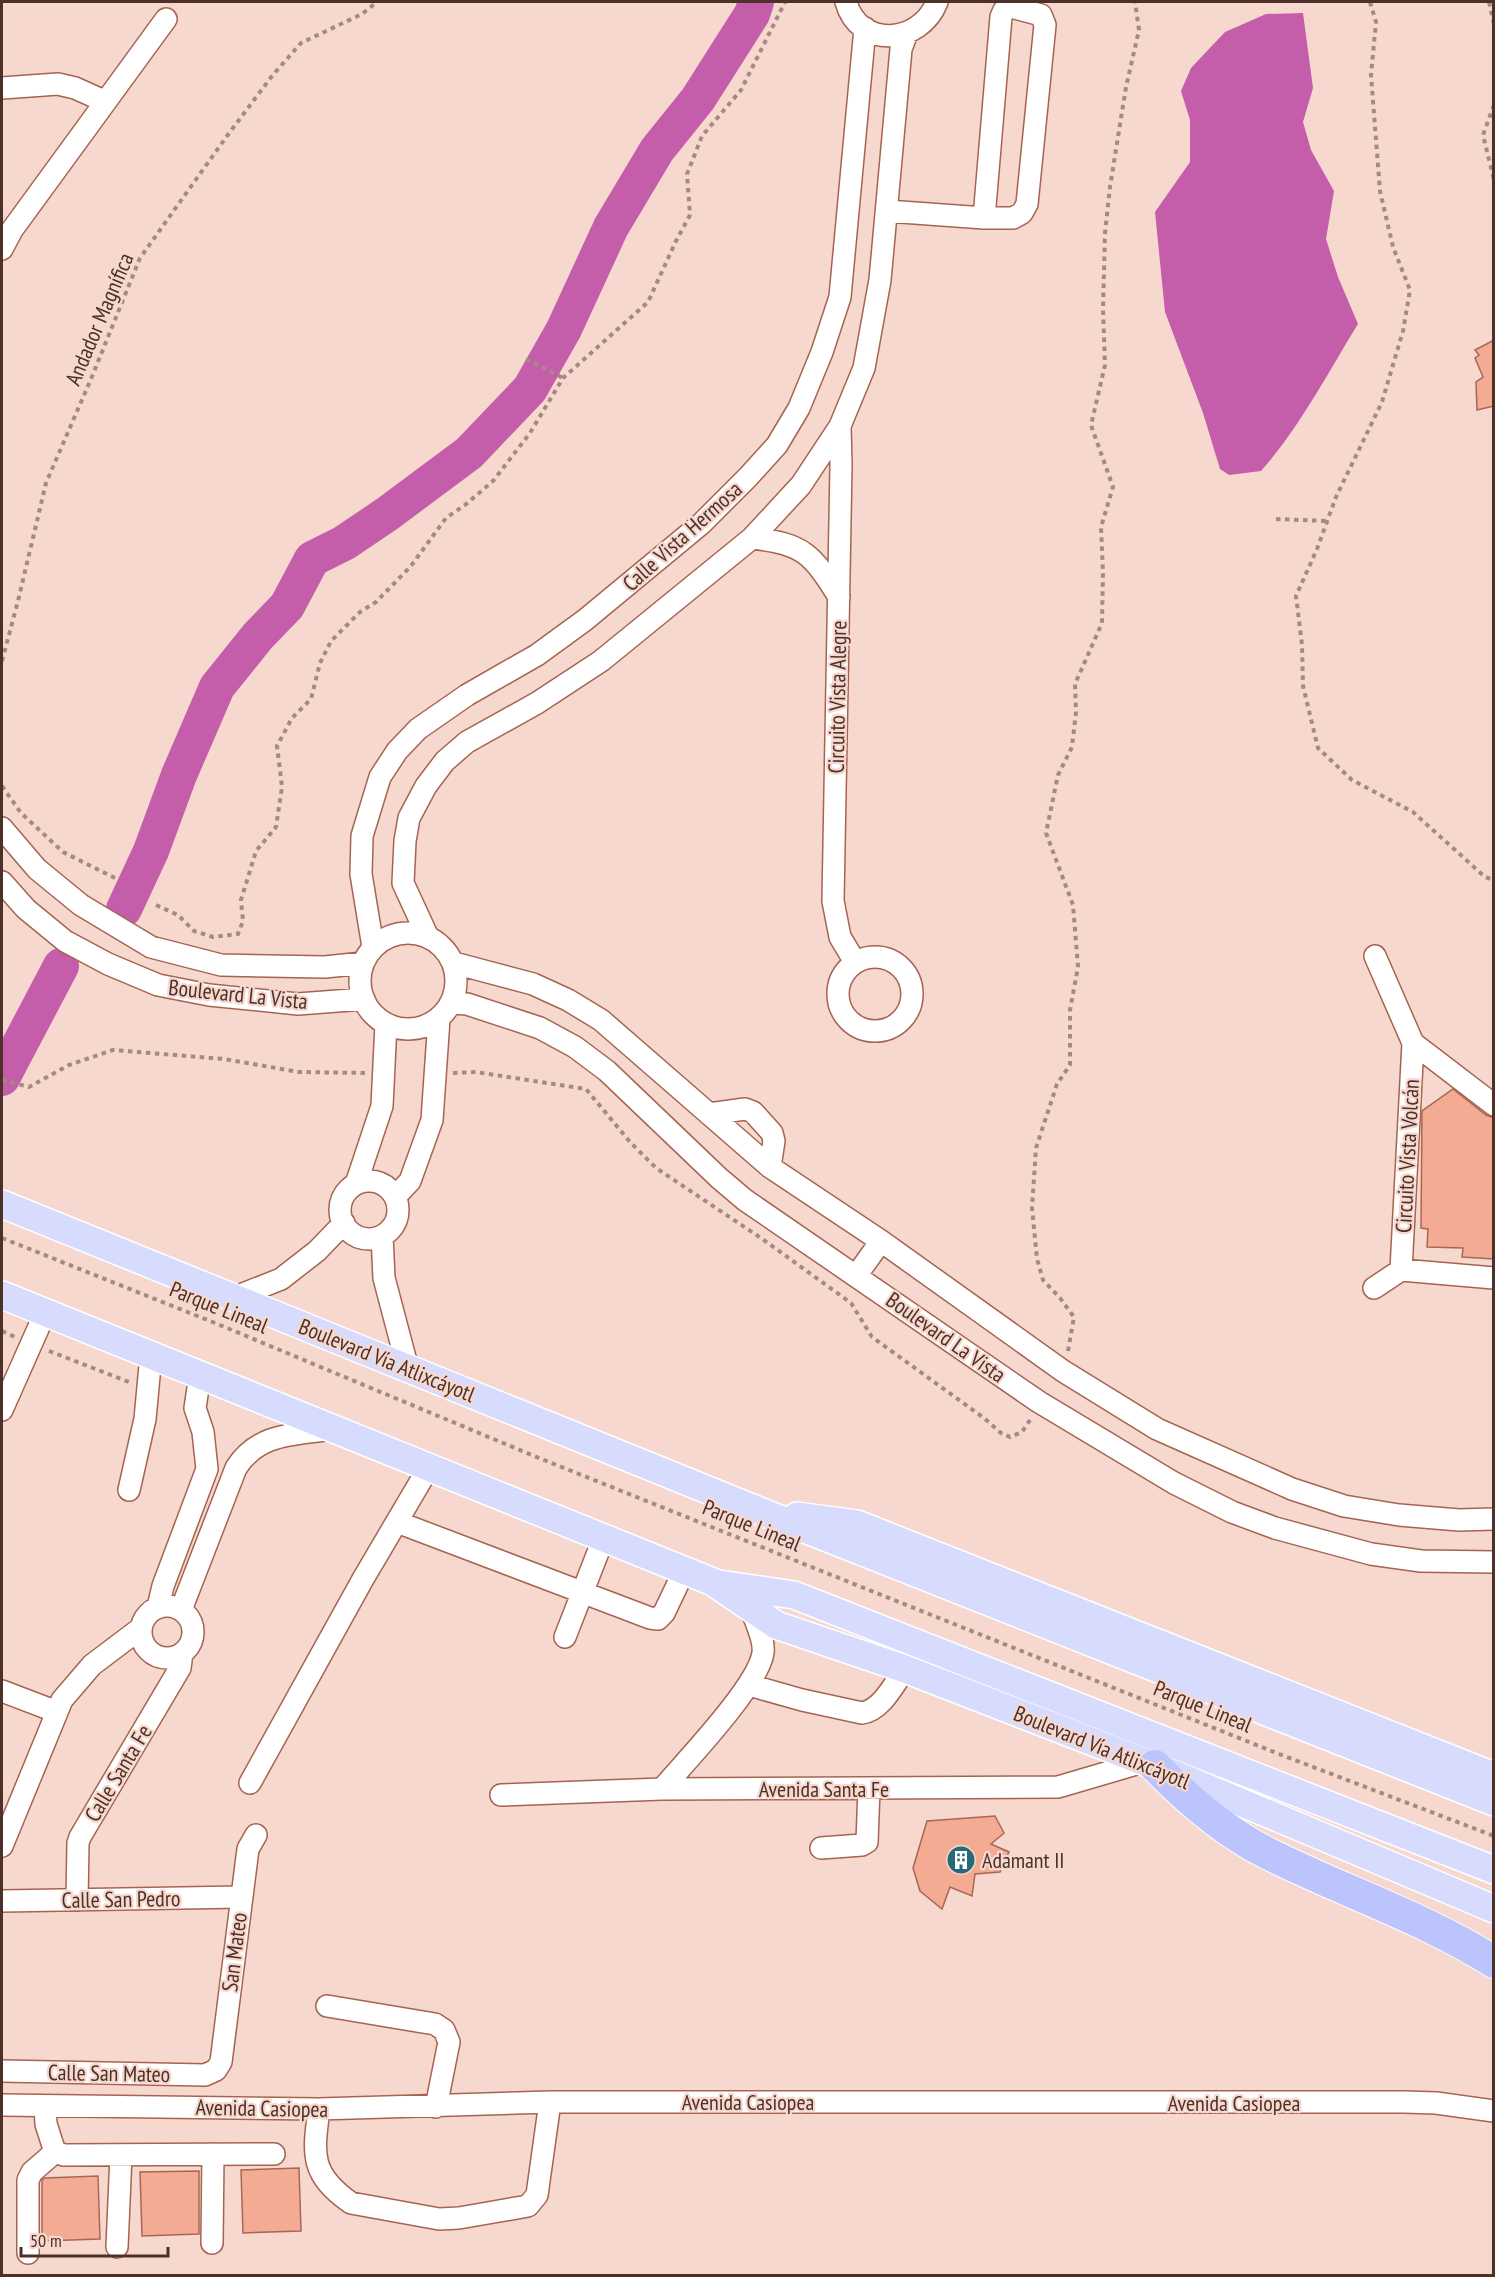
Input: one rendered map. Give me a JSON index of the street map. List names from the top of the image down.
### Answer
{
  "streets": {
    "main road": ["Boulevard Vía Atlixcáyotl"],
    "street": [
      "Calle Vista Hermosa",
      "Circuito Vista Alegre",
      "Boulevard La Vista",
      "Circuito Vista Volcán",
      "Calle Santa Fe",
      "Avenida Santa Fe",
      "Calle San Pedro",
      "San Mateo",
      "Calle San Mateo",
      "Avenida Casiopea"
    ],
    "path": ["Andador Magnífica", "Parque Lineal"]
  },
  "crossings": [
    ["Calle Vista Hermosa", "Circuito Vista Alegre"],
    ["Calle Vista Hermosa", "Boulevard La Vista"],
    ["Boulevard Vía Atlixcáyotl", "Avenida Santa Fe"],
    ["Calle Santa Fe", "Calle San Pedro"],
    ["Calle San Pedro", "San Mateo"],
    ["San Mateo", "Calle San Mateo"]
  ],
  "places": {
    "building": ["Adamant II"]
  },
  "scale_bar": "50 m"
}
